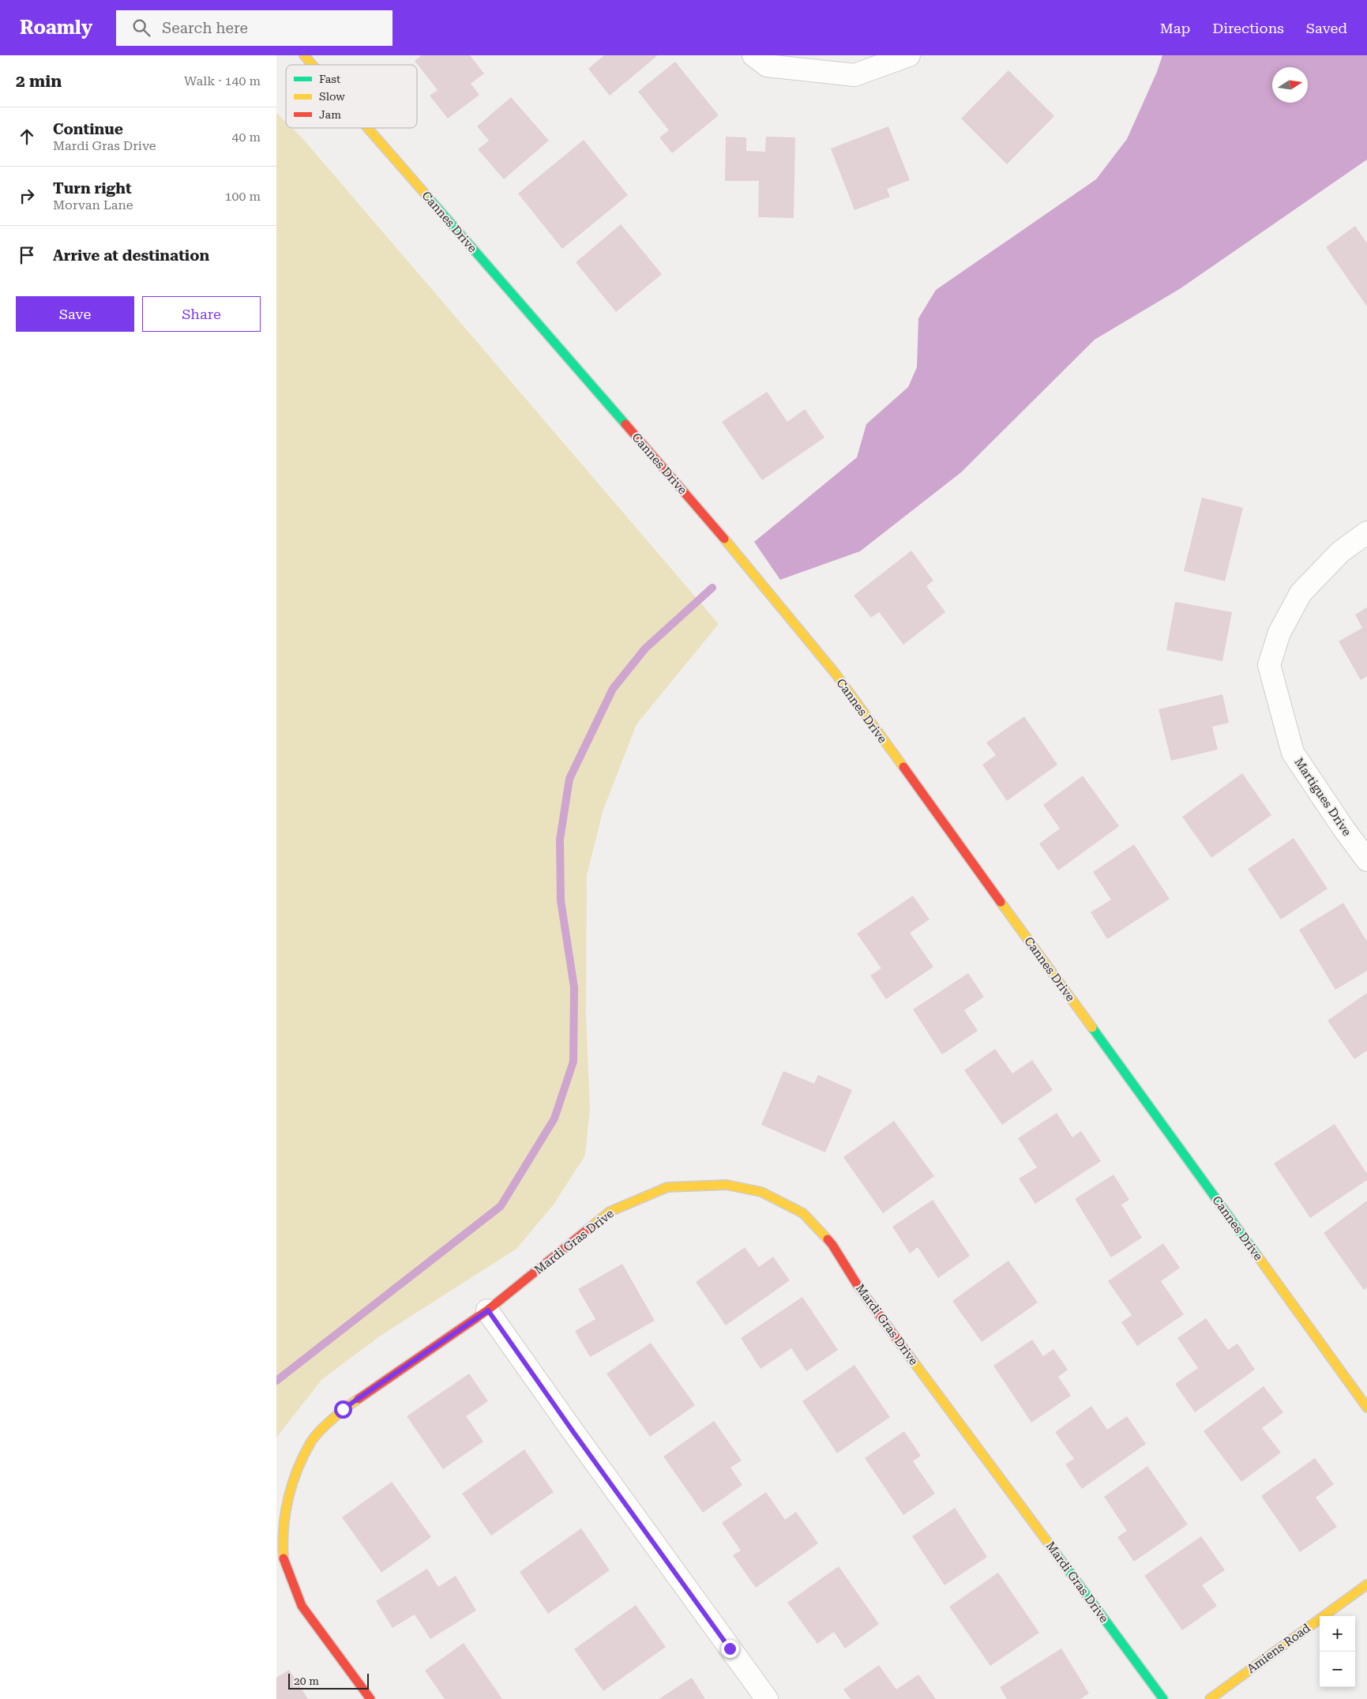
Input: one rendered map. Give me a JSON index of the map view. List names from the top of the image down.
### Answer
{
  "streets": {
    "street": [
      "Cannes Drive",
      "Martigues Drive",
      "Mardi Gras Drive",
      "Amiens Road"
    ]
  },
  "legend": ["Fast", "Slow", "Jam"],
  "scale_bar": "20 m",
  "north": "right",
  "page": {
    "header": "Roamly",
    "search": "Search here",
    "nav": ["Map", "Directions", "Saved"],
    "heading": ["2 min", "Walk · 140 m"],
    "list": [
      ["Continue", "Mardi Gras Drive", "40 m"],
      ["Turn right", "Morvan Lane", "100 m"],
      "Arrive at destination"
    ],
    "buttons": ["Save", "Share"],
    "map_buttons": ["+", "−"],
    "scale": "20 m"
  }
}
